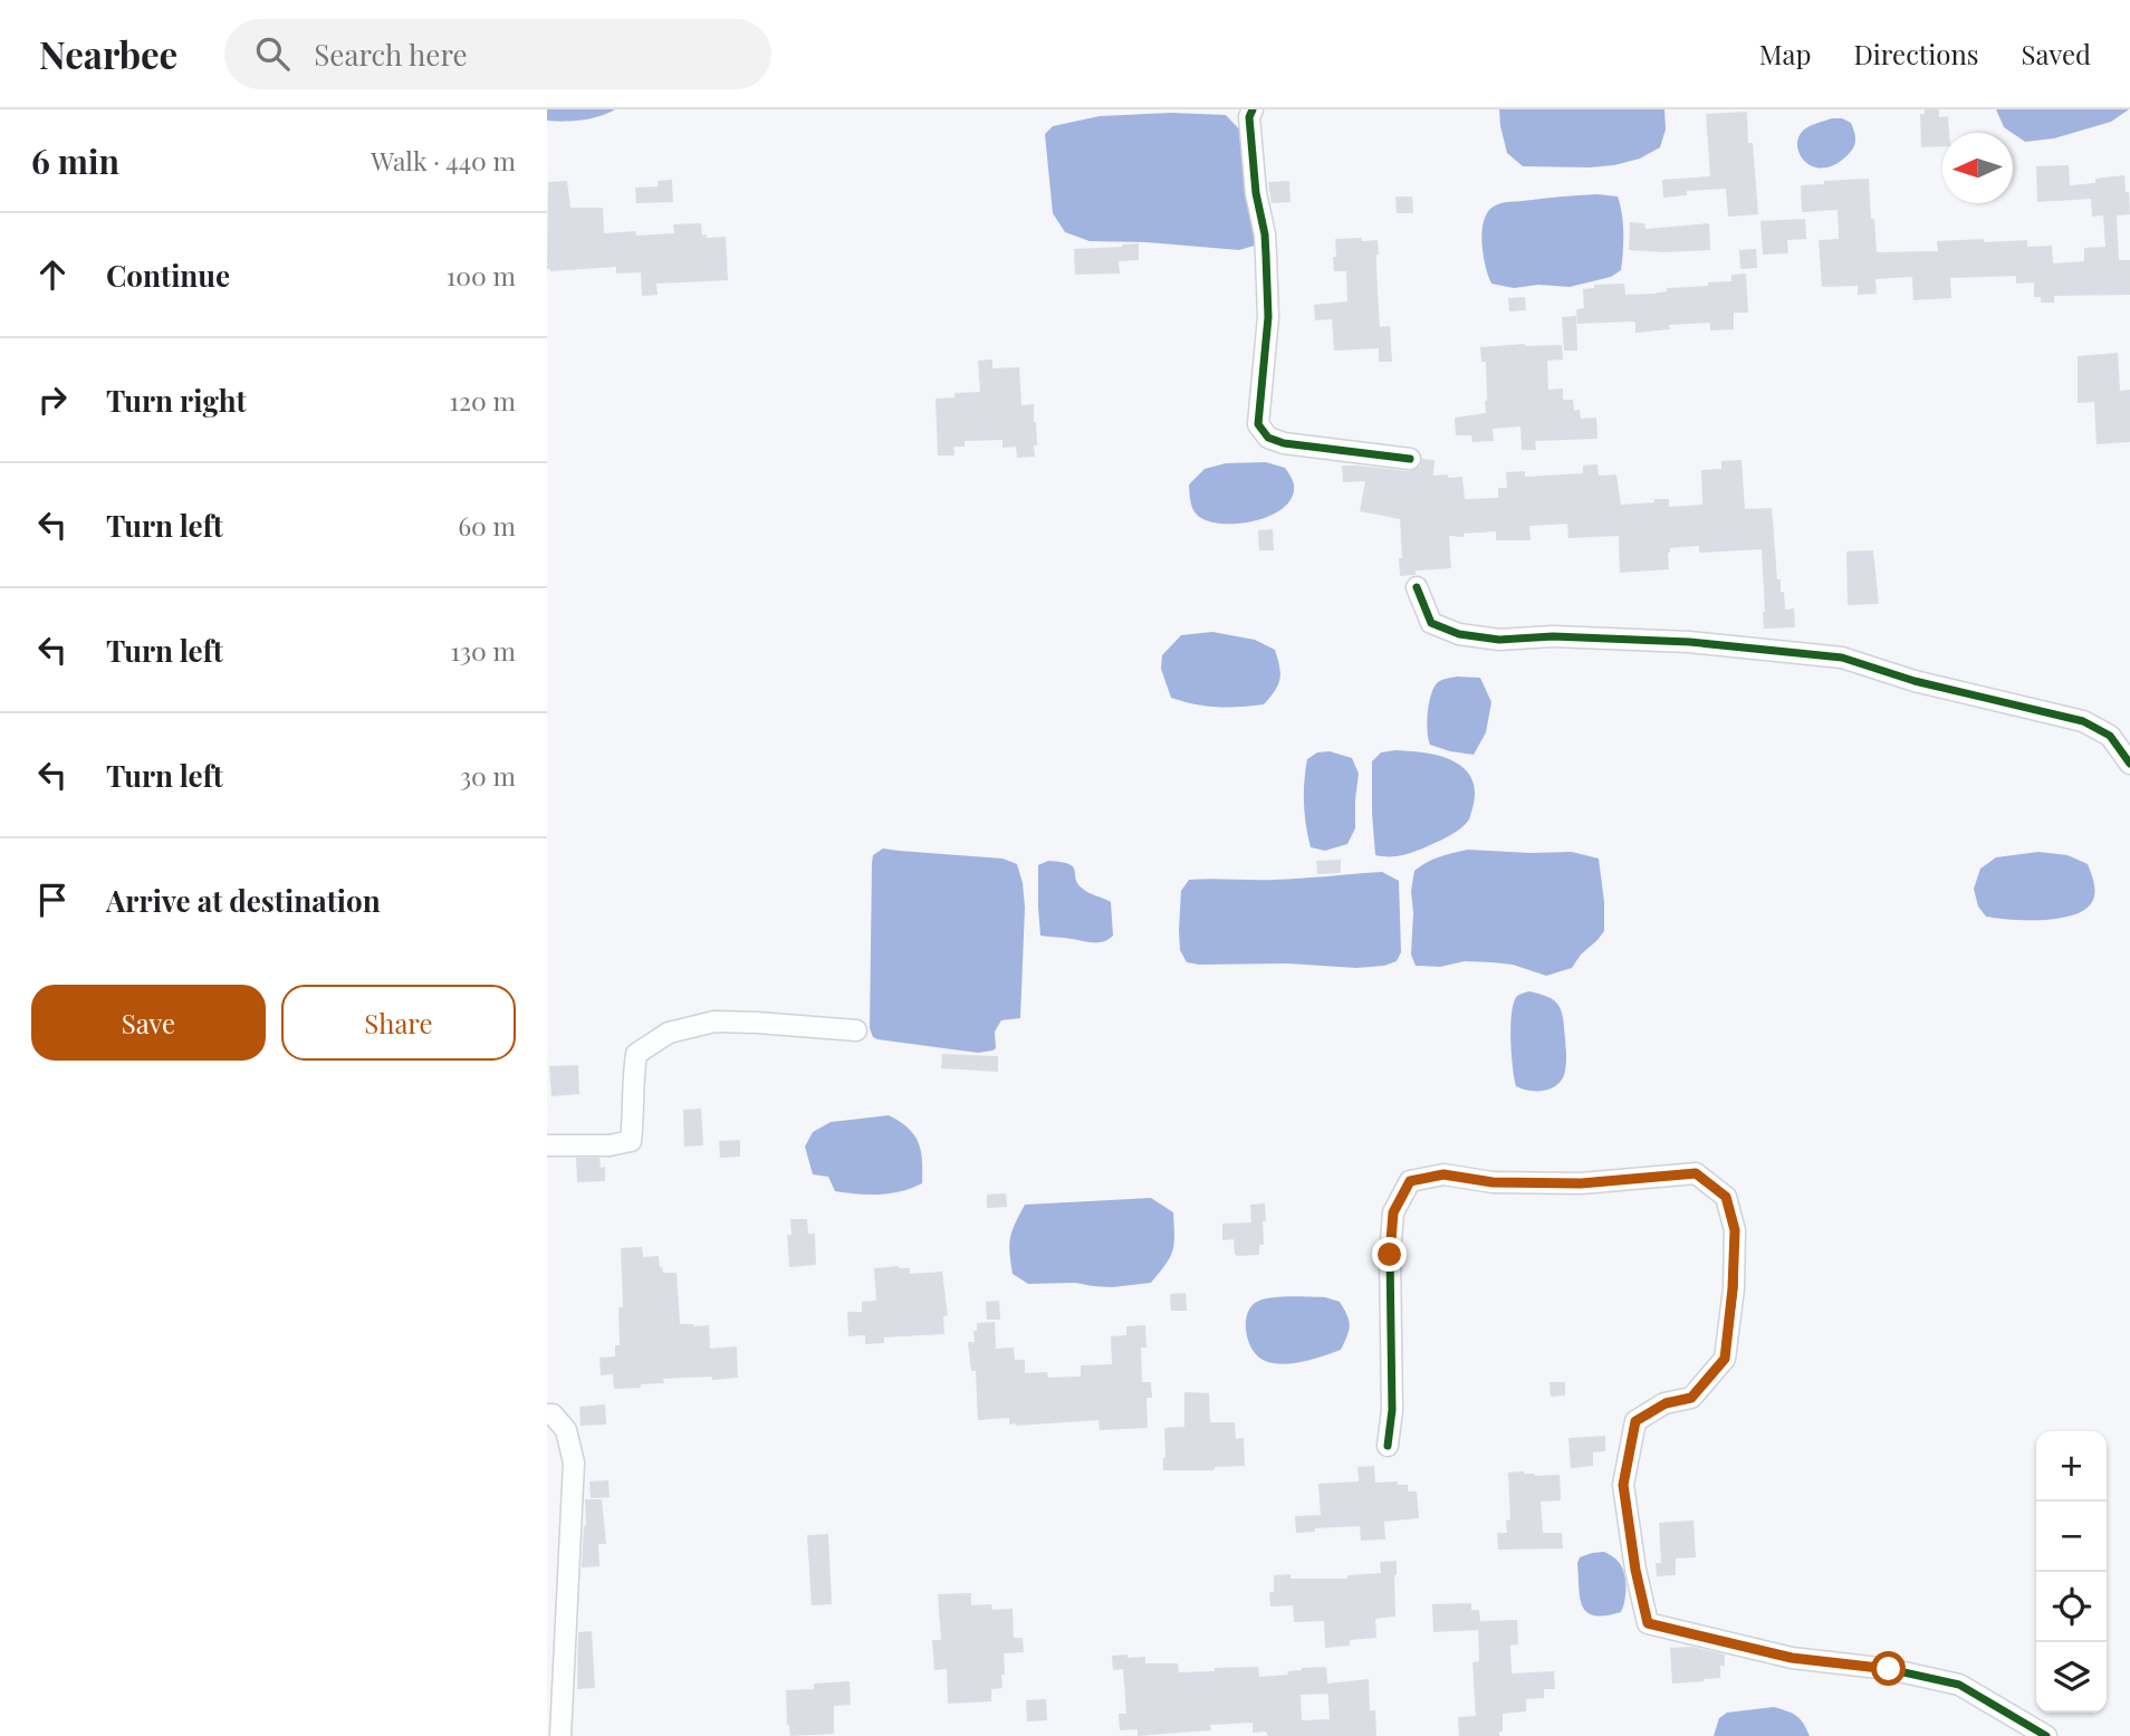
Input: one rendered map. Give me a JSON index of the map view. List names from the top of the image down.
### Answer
{
  "north": "left",
  "page": {
    "header": "Nearbee",
    "search": "Search here",
    "nav": ["Map", "Directions", "Saved"],
    "heading": ["6 min", "Walk · 440 m"],
    "list": [
      ["Continue", "100 m"],
      ["Turn right", "120 m"],
      ["Turn left", "60 m"],
      ["Turn left", "130 m"],
      ["Turn left", "30 m"],
      "Arrive at destination"
    ],
    "buttons": ["Save", "Share"],
    "map_buttons": ["+", "−"]
  }
}
